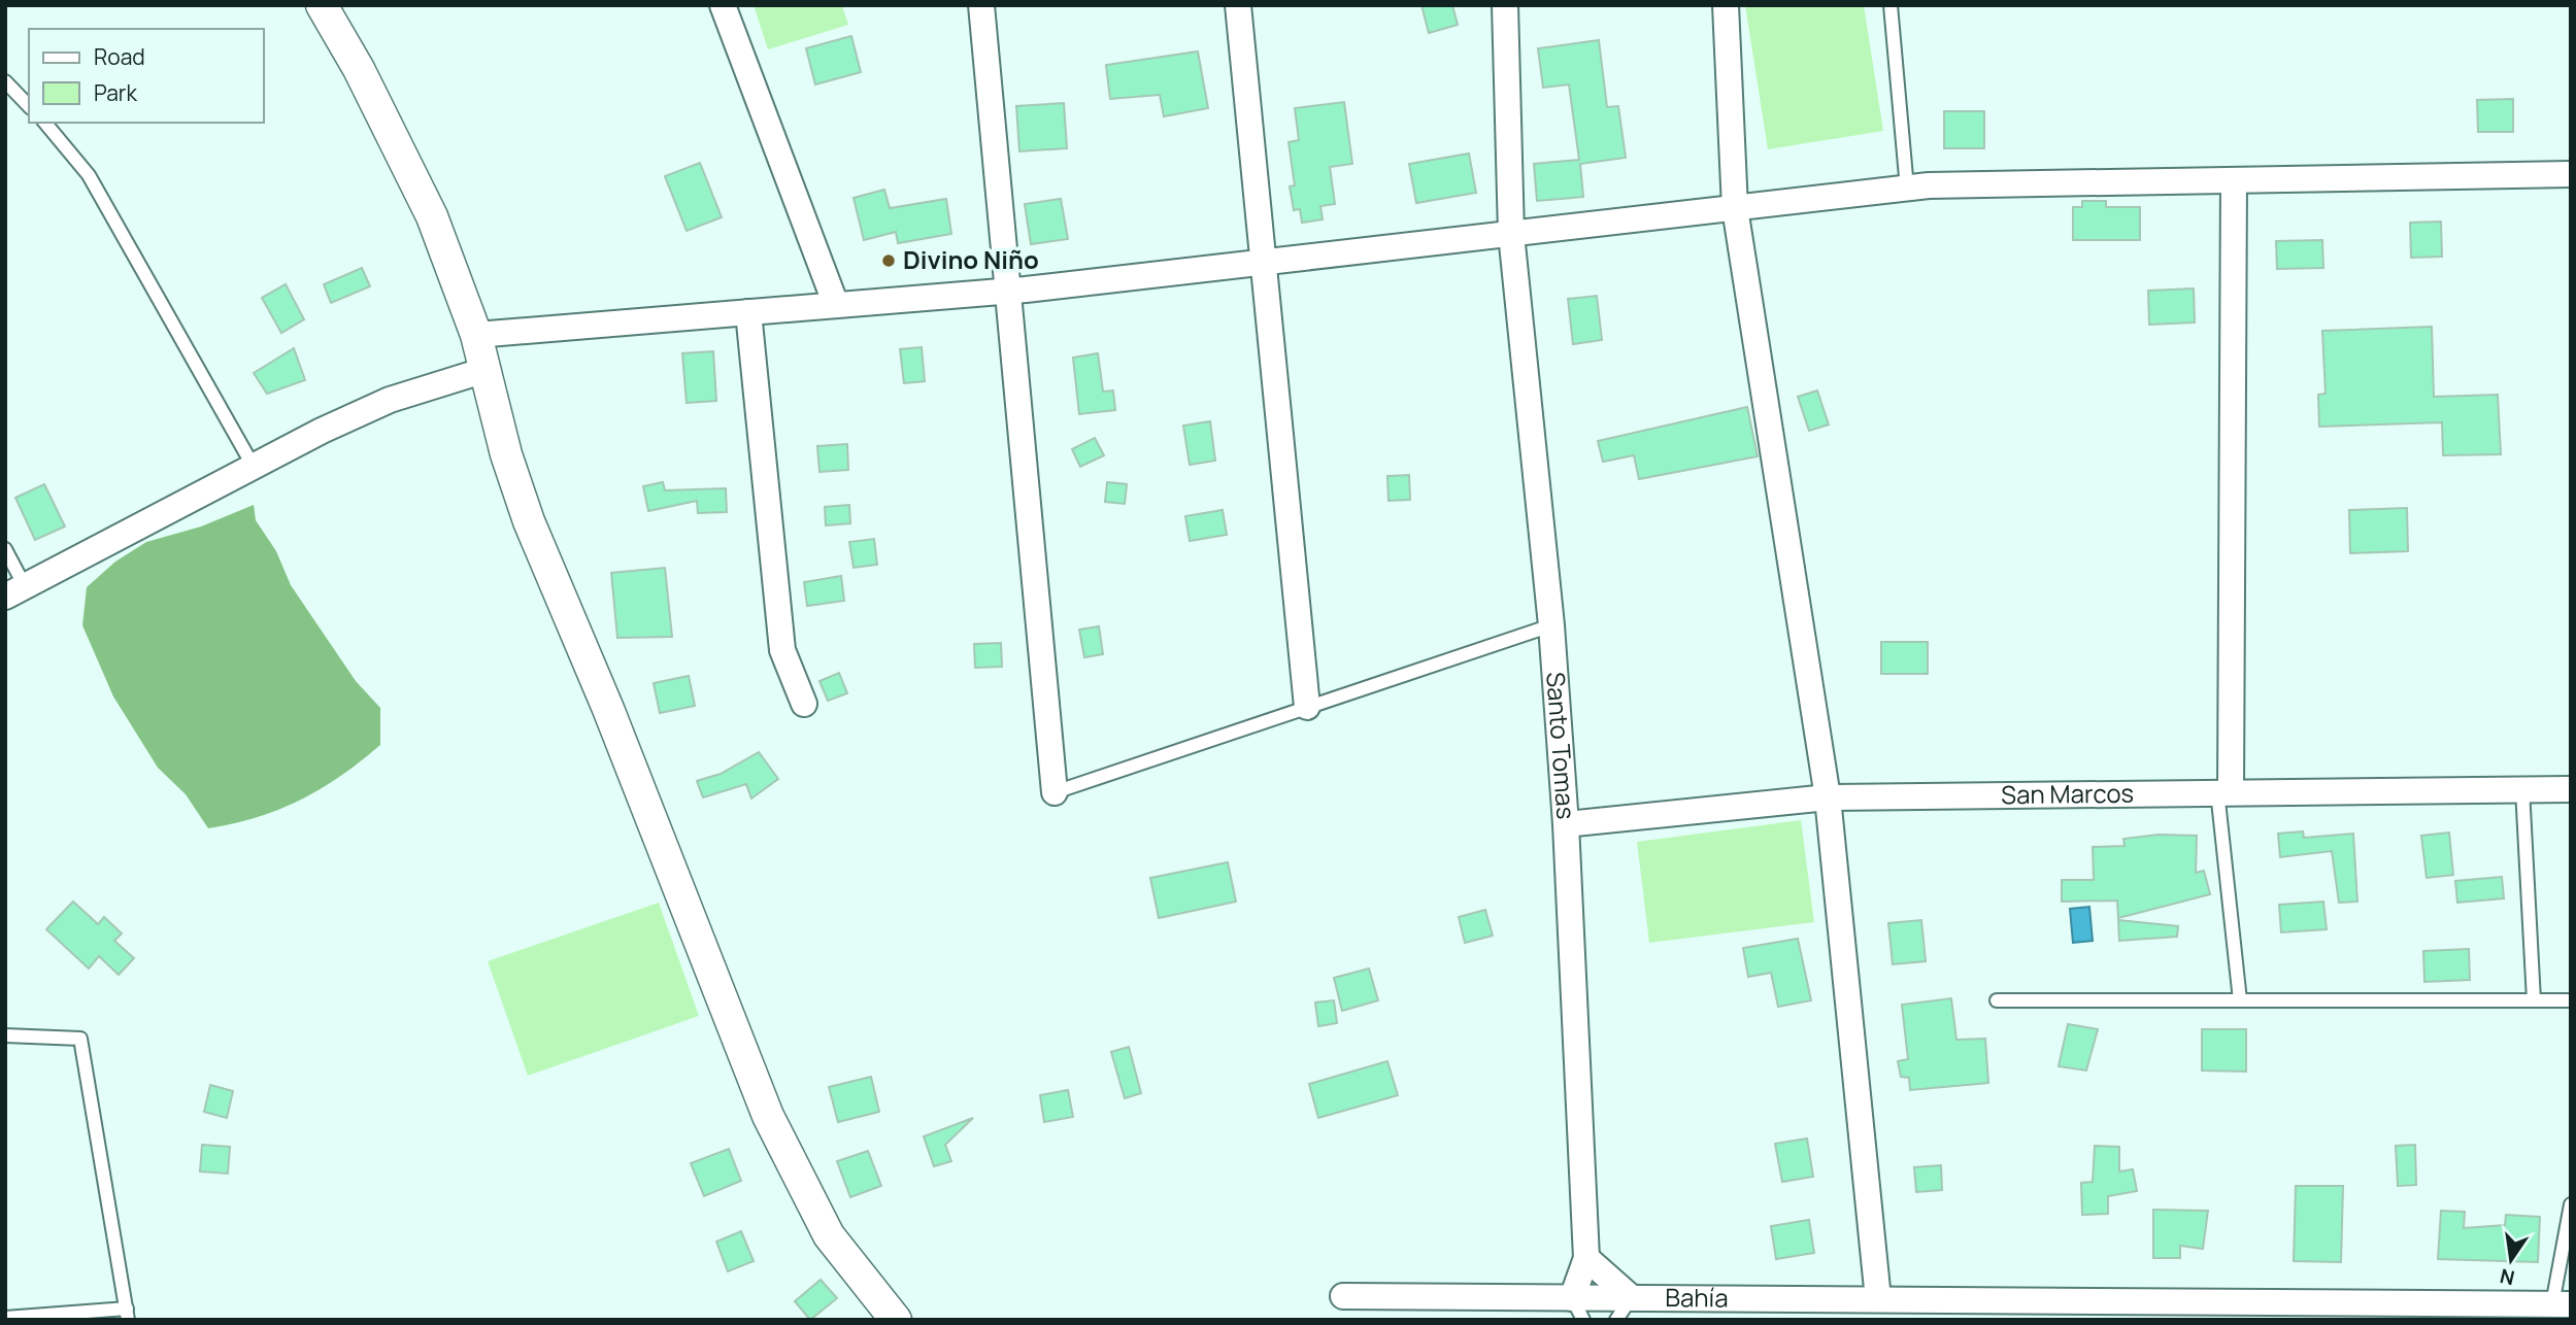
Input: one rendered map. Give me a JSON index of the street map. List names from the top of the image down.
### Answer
{
  "streets": {
    "street": ["Santo Tomas", "San Marcos", "Bahía"]
  },
  "crossings": [
    ["Santo Tomas", "San Marcos"],
    ["Santo Tomas", "Bahía"]
  ],
  "places": ["Divino Niño"],
  "legend": ["Road", "Park"],
  "north": "bottom"
}
